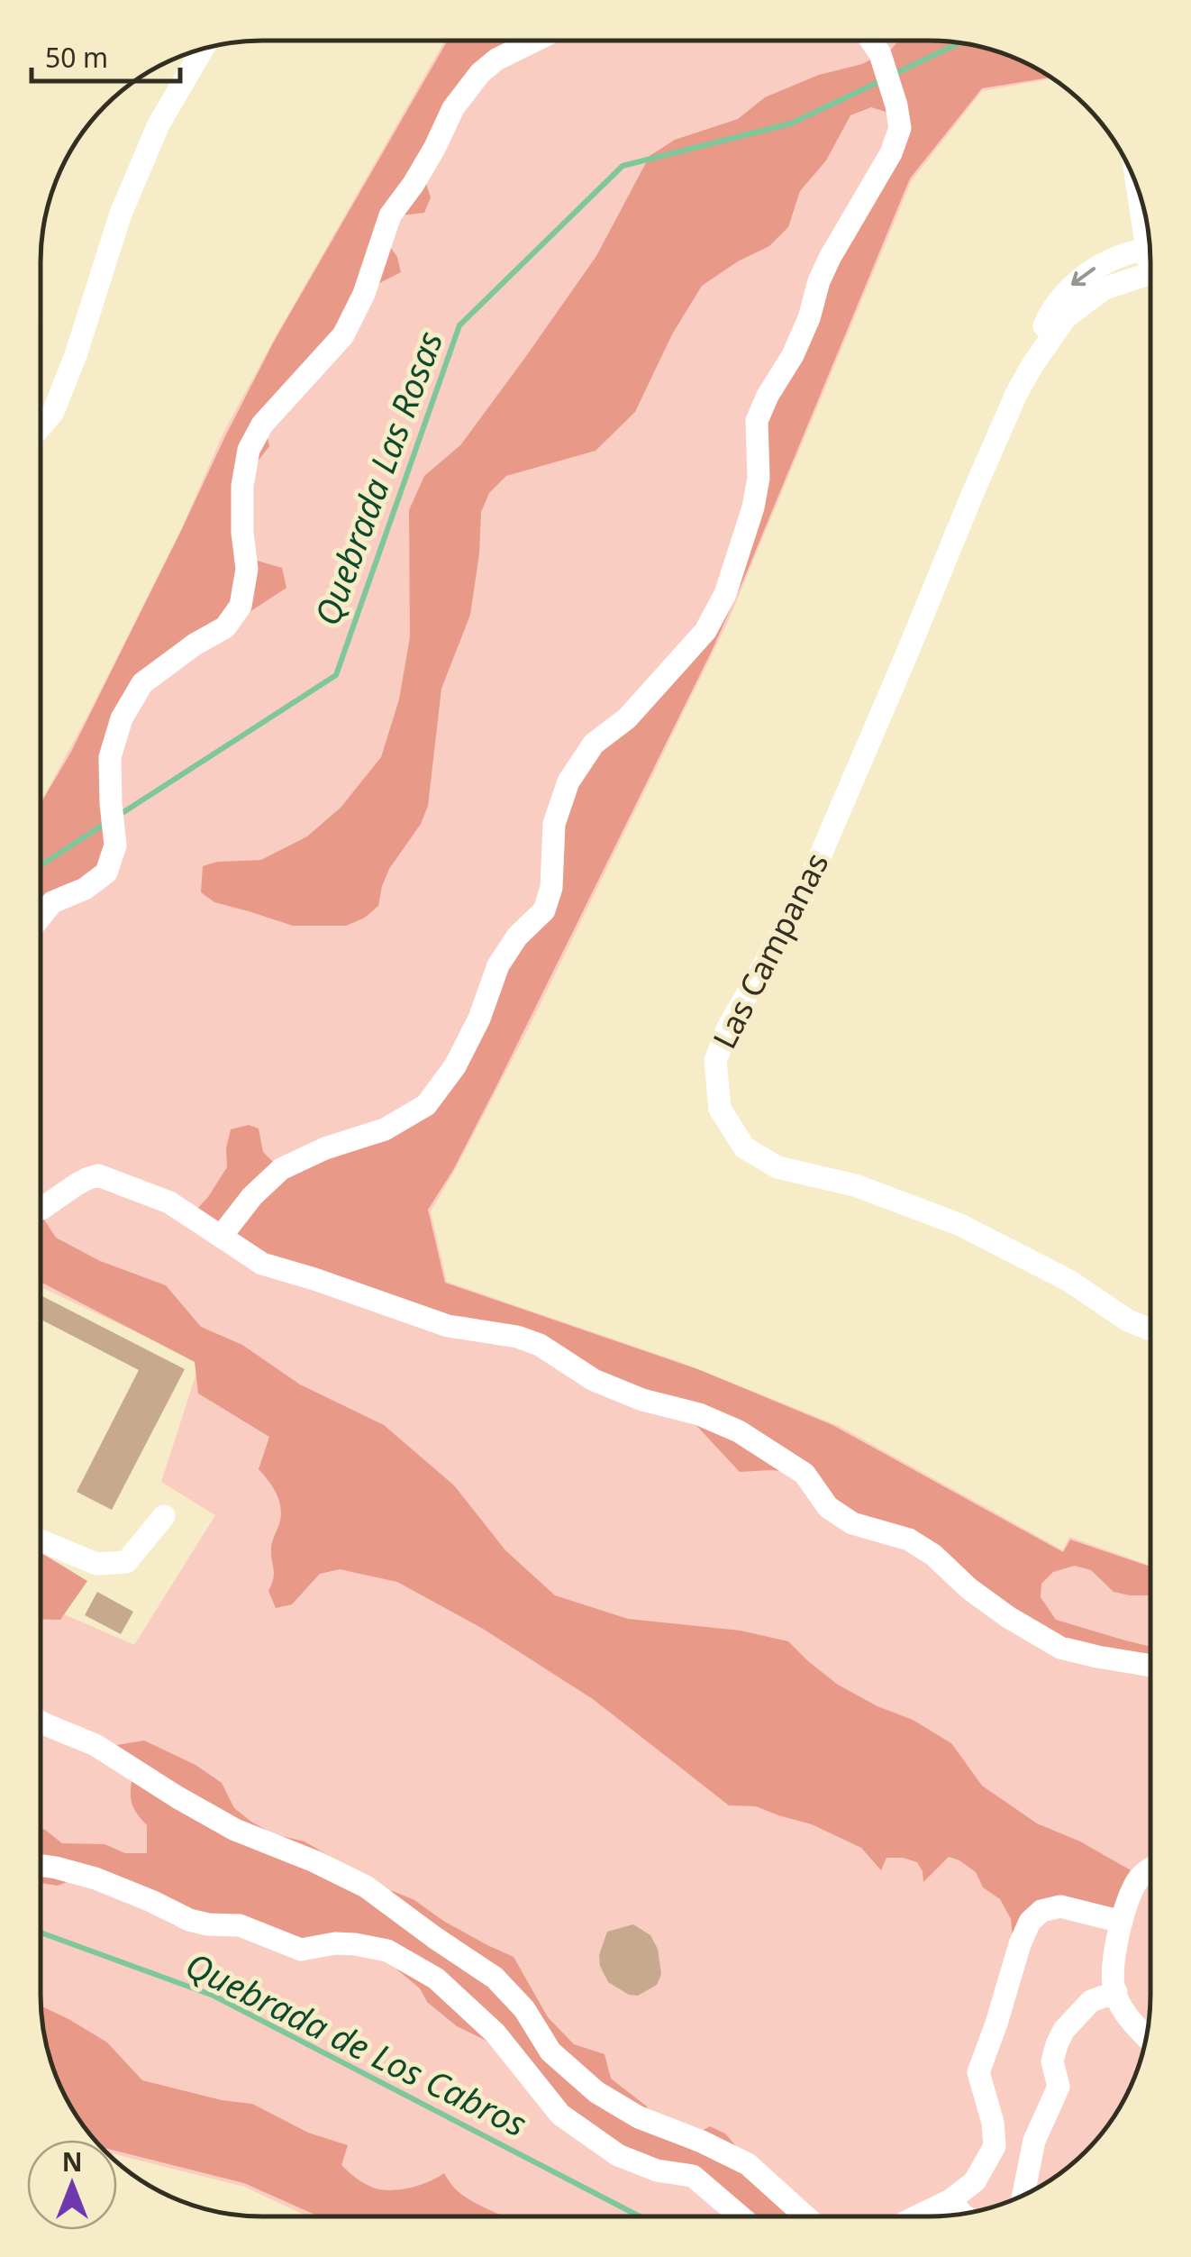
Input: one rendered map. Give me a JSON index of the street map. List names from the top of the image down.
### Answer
{
  "streets": {
    "street": ["Las Campanas"]
  },
  "water": ["Quebrada Las Rosas", "Quebrada de Los Cabros"],
  "scale_bar": "50 m",
  "north": "top"
}
